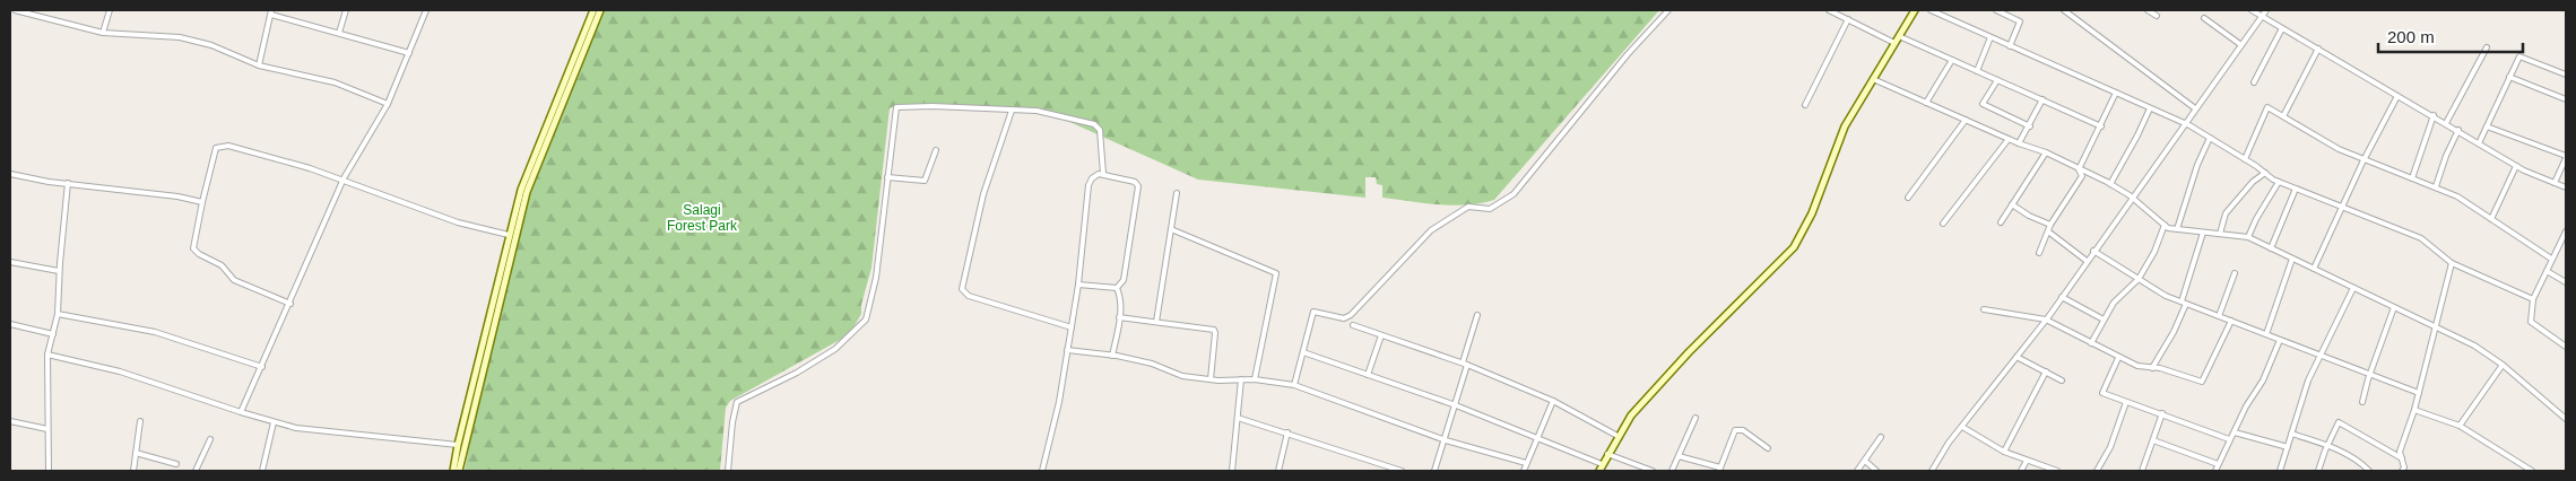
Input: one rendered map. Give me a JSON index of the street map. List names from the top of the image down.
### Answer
{
  "parks": ["Salagi Forest Park"],
  "scale_bar": "200 m"
}
